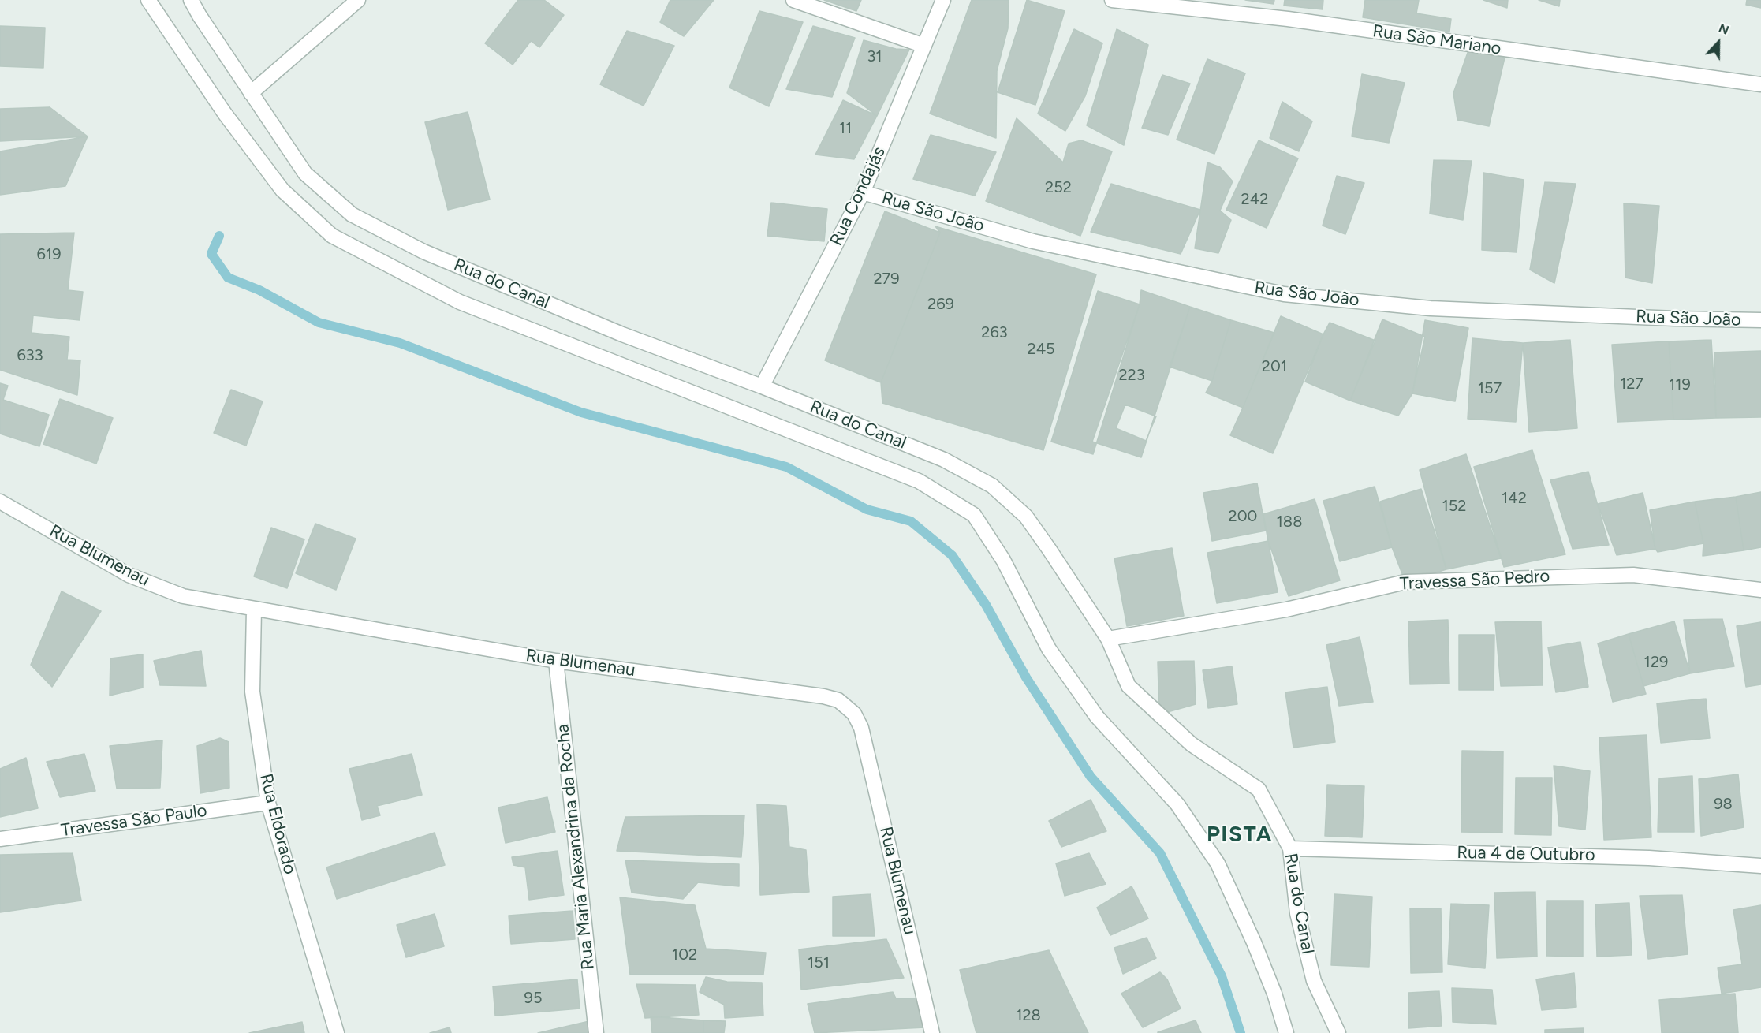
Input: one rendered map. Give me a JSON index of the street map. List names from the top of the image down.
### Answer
{
  "streets": {
    "street": [
      "Rua São Mariano",
      "Rua Condajás",
      "Rua São João",
      "Rua do Canal",
      "Rua Blumenau",
      "Travessa São Pedro",
      "Travessa São Paulo",
      "Rua Eldorado",
      "Rua Maria Alexandrina da Rocha",
      "Rua 4 de Outubro"
    ]
  },
  "crossings": [
    ["Rua Condajás", "Rua São João"],
    ["Rua Condajás", "Rua do Canal"],
    ["Rua do Canal", "Travessa São Pedro"],
    ["Rua do Canal", "Rua 4 de Outubro"],
    ["Rua Blumenau", "Rua Eldorado"],
    ["Rua Blumenau", "Rua Maria Alexandrina da Rocha"],
    ["Travessa São Paulo", "Rua Eldorado"]
  ],
  "districts": ["PISTA"],
  "house_numbers": [
    "31",
    "11",
    "252",
    "242",
    "619",
    "279",
    "269",
    "263",
    "245",
    "633",
    "201",
    "223",
    "127",
    "119",
    "157",
    "142",
    "152",
    "200",
    "188",
    "129",
    "98",
    "102",
    "151",
    "95",
    "128"
  ],
  "north": "top"
}
